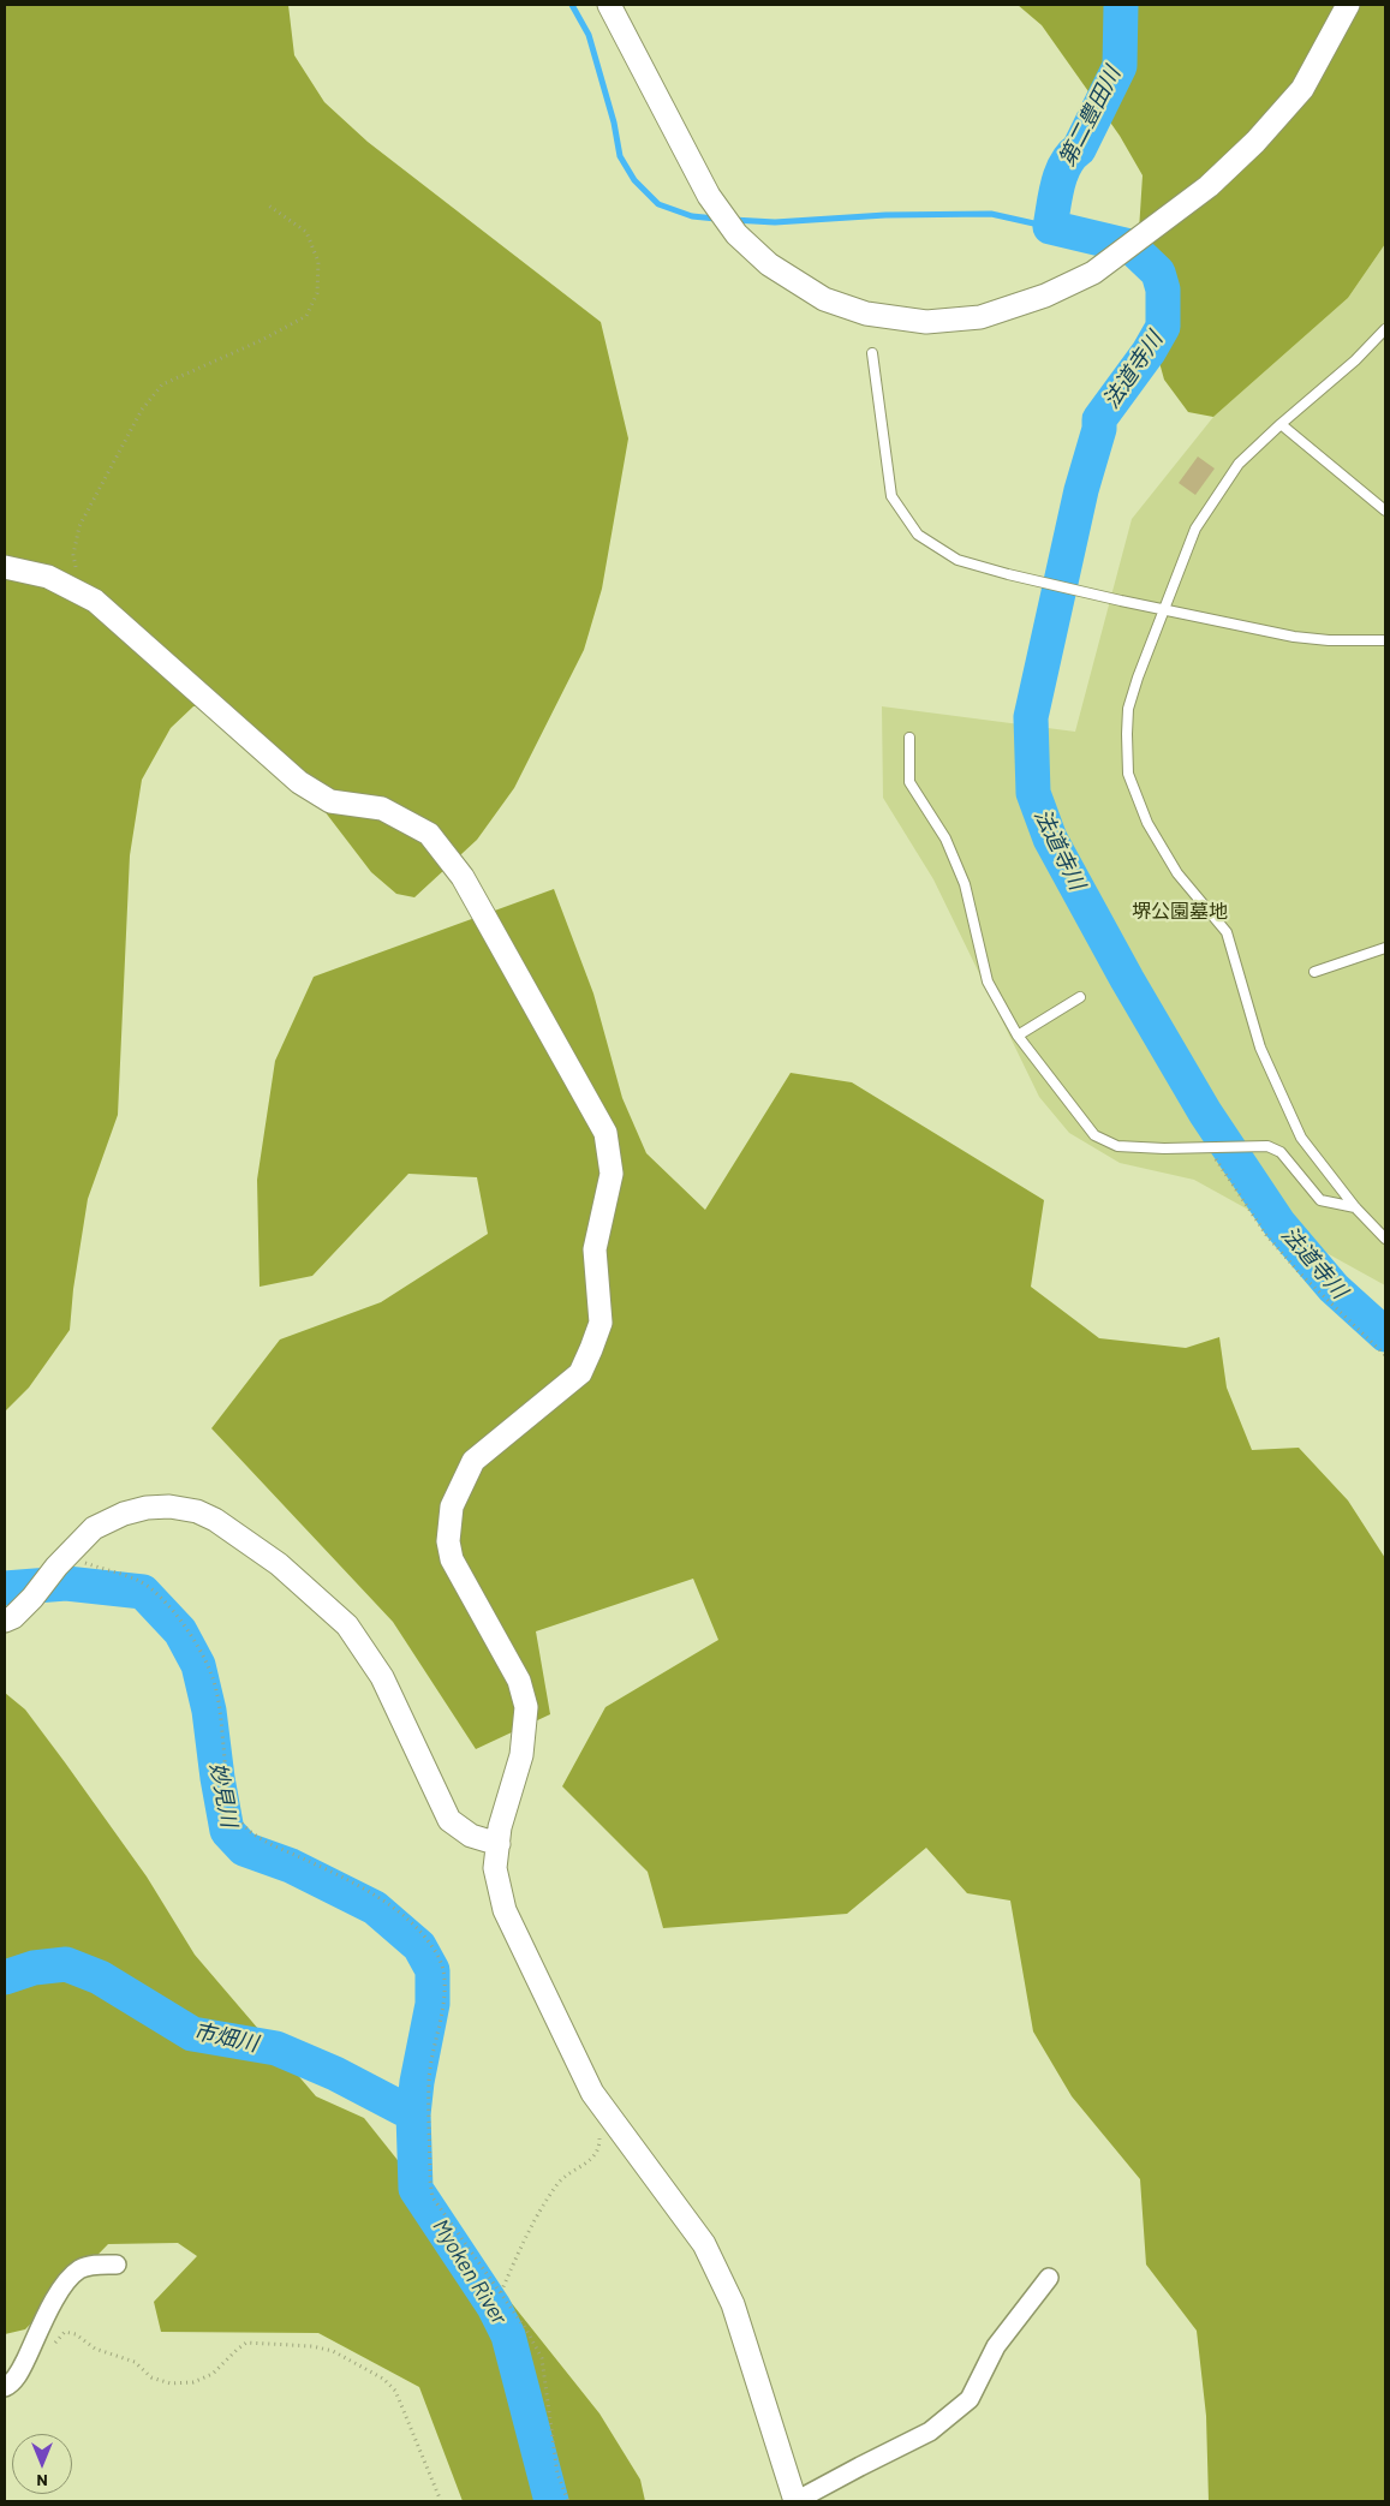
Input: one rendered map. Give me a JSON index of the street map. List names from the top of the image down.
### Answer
{
  "water": [
    "第二豊田川",
    "法道寺川",
    "妙見川",
    "市畑川",
    "Myoken River"
  ],
  "parks": ["堺公園墓地"],
  "north": "bottom"
}
